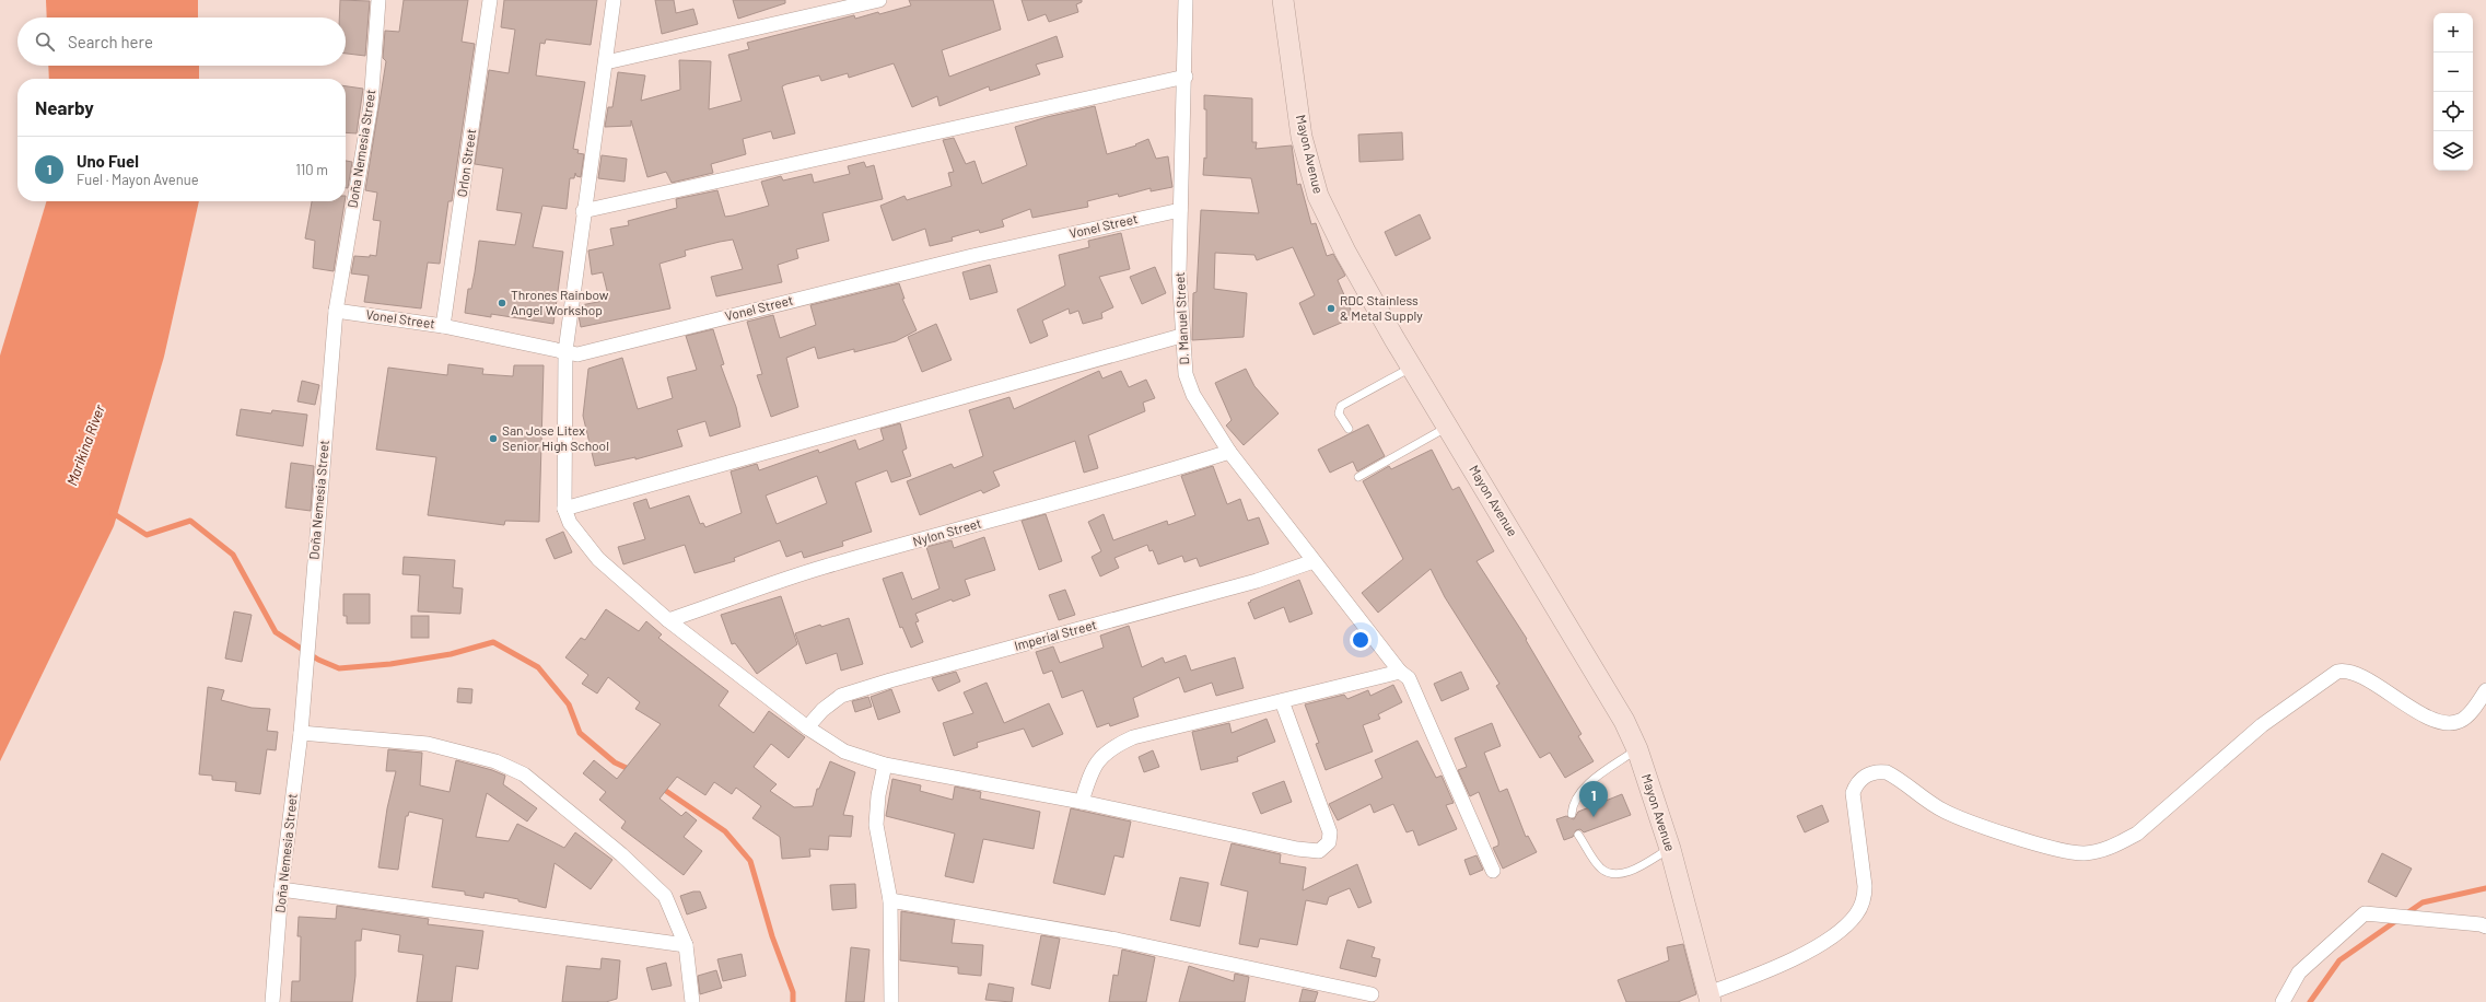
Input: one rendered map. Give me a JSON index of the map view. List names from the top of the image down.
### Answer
{
  "streets": {
    "main road": ["Mayon Avenue"],
    "street": [
      "Doña Nemesia Street",
      "Orlon Street",
      "Vonel Street",
      "D. Manuel Street",
      "Nylon Street",
      "Imperial Street"
    ]
  },
  "crossings": [
    ["Doña Nemesia Street", "Vonel Street"],
    ["Orlon Street", "Vonel Street"],
    ["Vonel Street", "D. Manuel Street"],
    ["D. Manuel Street", "Nylon Street"],
    ["D. Manuel Street", "Imperial Street"]
  ],
  "water": ["Marikina River"],
  "places": ["Thrones Rainbow Angel Workshop", "RDC Stainless & Metal Supply", "San Jose Litex Senior High School"],
  "page": {
    "map_buttons": ["+", "−"],
    "search": "Search here",
    "heading": "Nearby",
    "list": [
      {
        "mark": "1",
        "name": "Uno Fuel",
        "note": "Fuel · Mayon Avenue",
        "value": "110 m"
      }
    ],
    "pins": "1"
  }
}
